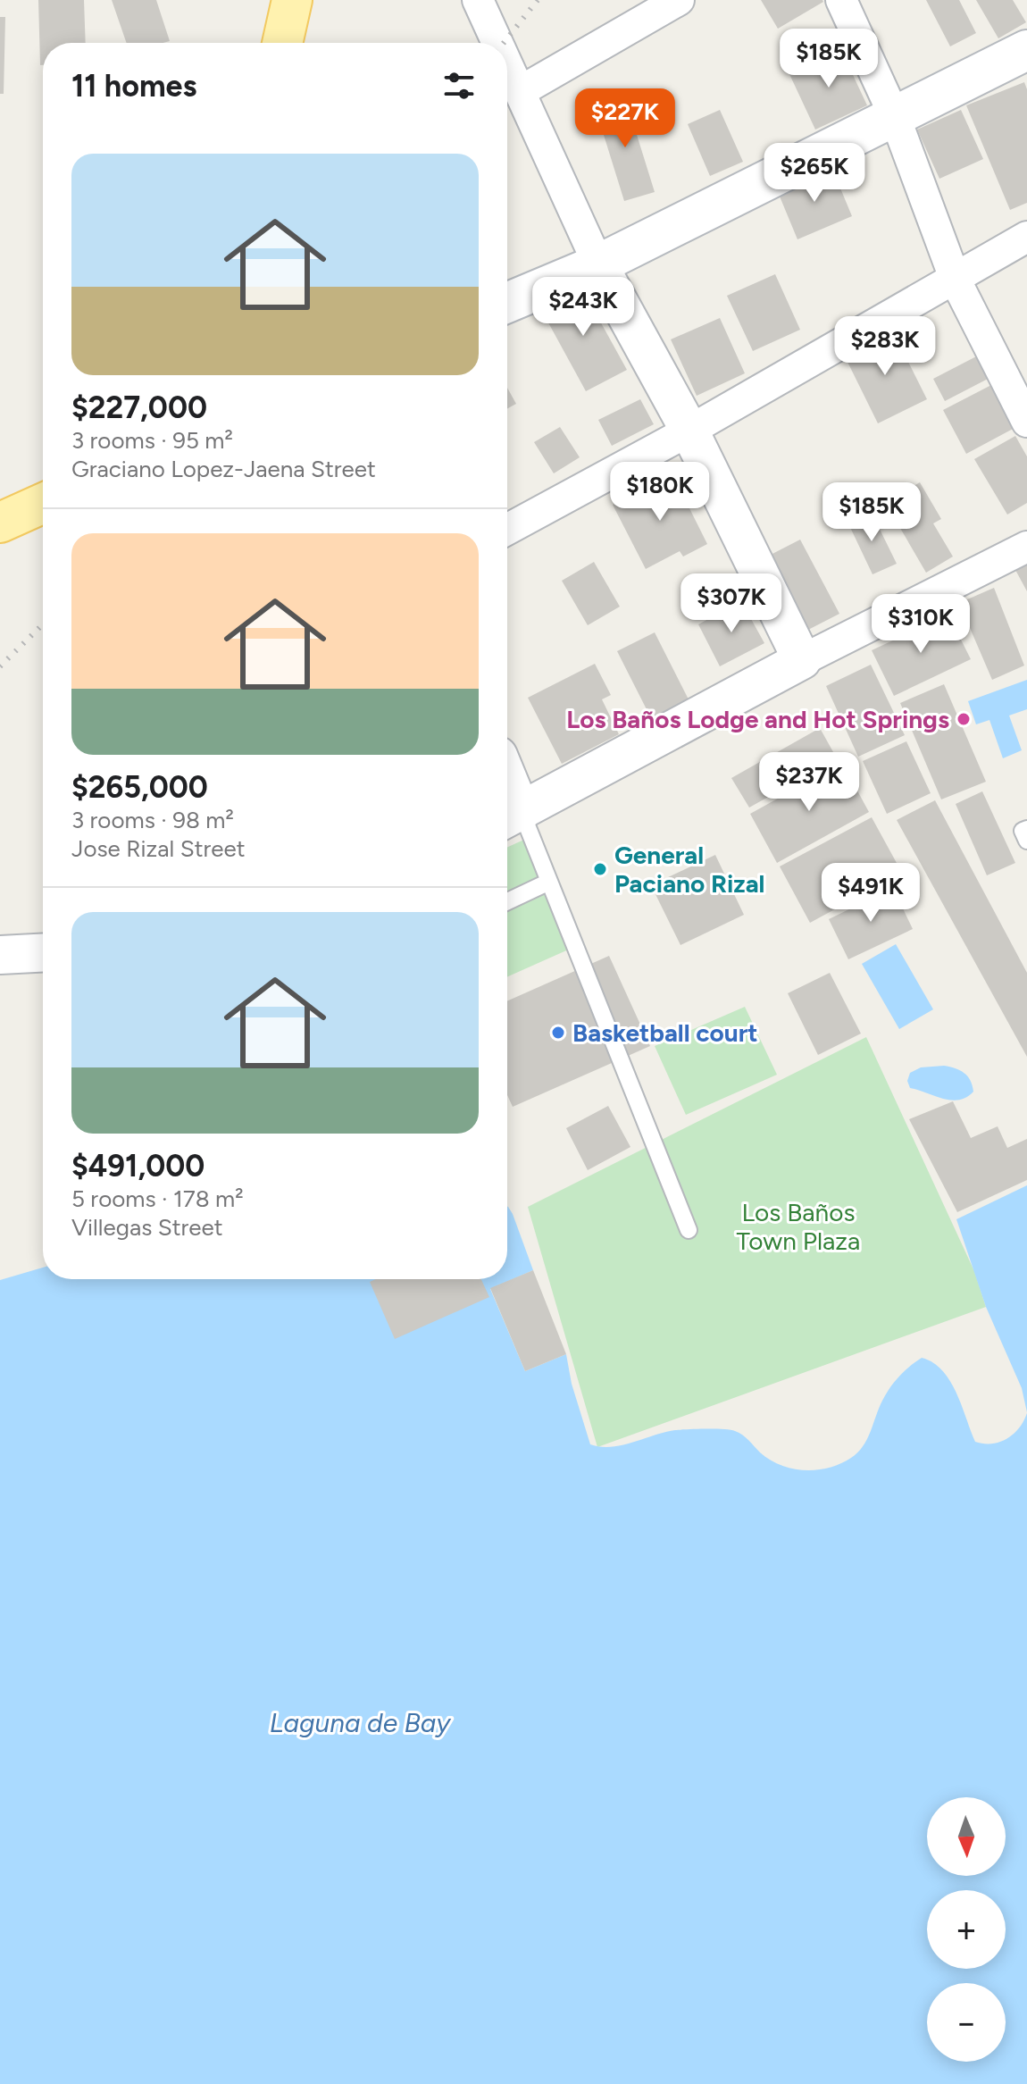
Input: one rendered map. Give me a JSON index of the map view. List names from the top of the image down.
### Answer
{
  "water": ["Laguna de Bay"],
  "parks": ["Los Baños Town Plaza"],
  "places": ["Los Baños Lodge and Hot Springs", "General Paciano Rizal", "Basketball court"],
  "north": "bottom",
  "page": {
    "price": [
      "$185K",
      "$227K",
      "$265K",
      "$243K",
      "$283K",
      "$180K",
      "$185K",
      "$307K",
      "$310K",
      "$237K",
      "$491K"
    ],
    "heading": "11 homes",
    "list": [
      {
        "name": "$227,000",
        "note": "3 rooms · 95 m² · Graciano Lopez-Jaena Street"
      },
      {
        "name": "$265,000",
        "note": "3 rooms · 98 m² · Jose Rizal Street"
      },
      {
        "name": "$491,000",
        "note": "5 rooms · 178 m² · Villegas Street"
      }
    ],
    "map_buttons": ["+", "−"]
  }
}
